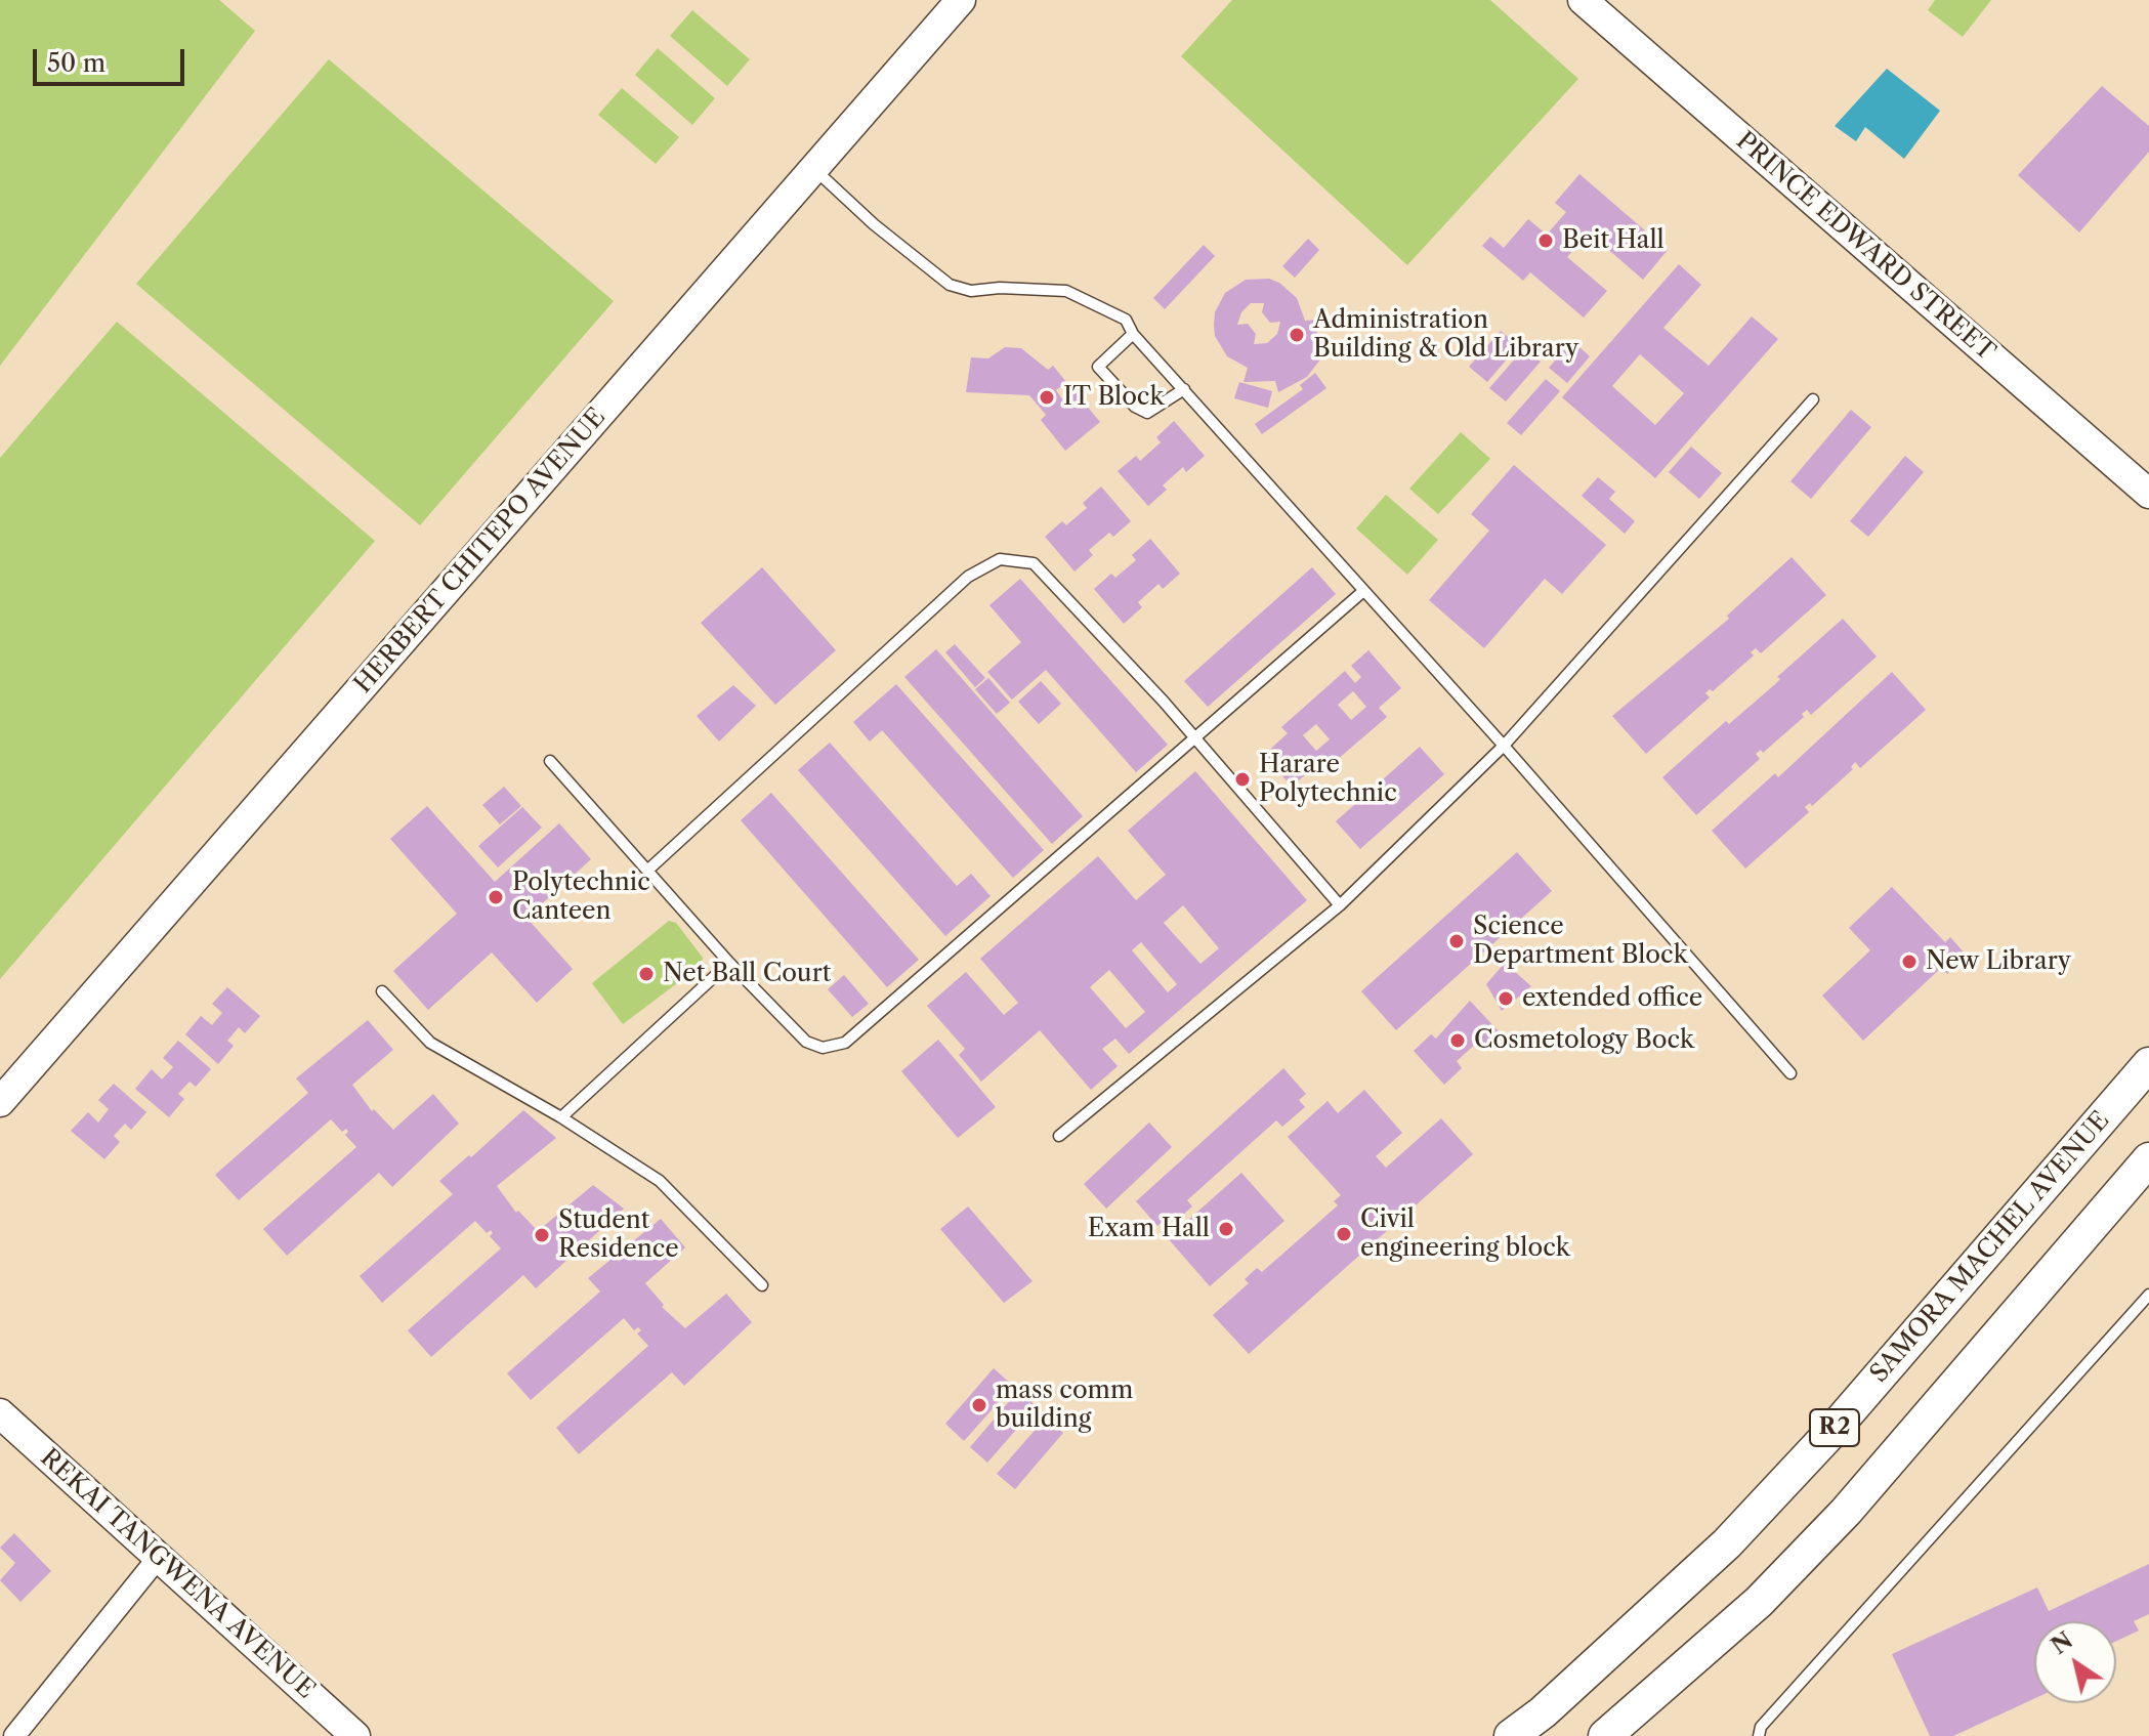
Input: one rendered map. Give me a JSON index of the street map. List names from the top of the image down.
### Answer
{
  "streets": {
    "highway": ["SAMORA MACHEL AVENUE", "R2"],
    "main road": ["PRINCE EDWARD STREET", "HERBERT CHITEPO AVENUE", "REKAI TANGWENA AVENUE"]
  },
  "places": [
    "Beit Hall",
    "Administration Building & Old Library",
    "IT Block",
    "Harare Polytechnic",
    "Polytechnic Canteen",
    "Science Department Block",
    "New Library",
    "Net Ball Court",
    "extended office",
    "Cosmetology Bock",
    "Exam Hall",
    "Civil engineering block",
    "Student Residence",
    "mass comm building"
  ],
  "scale_bar": "50 m",
  "north": "top left"
}
